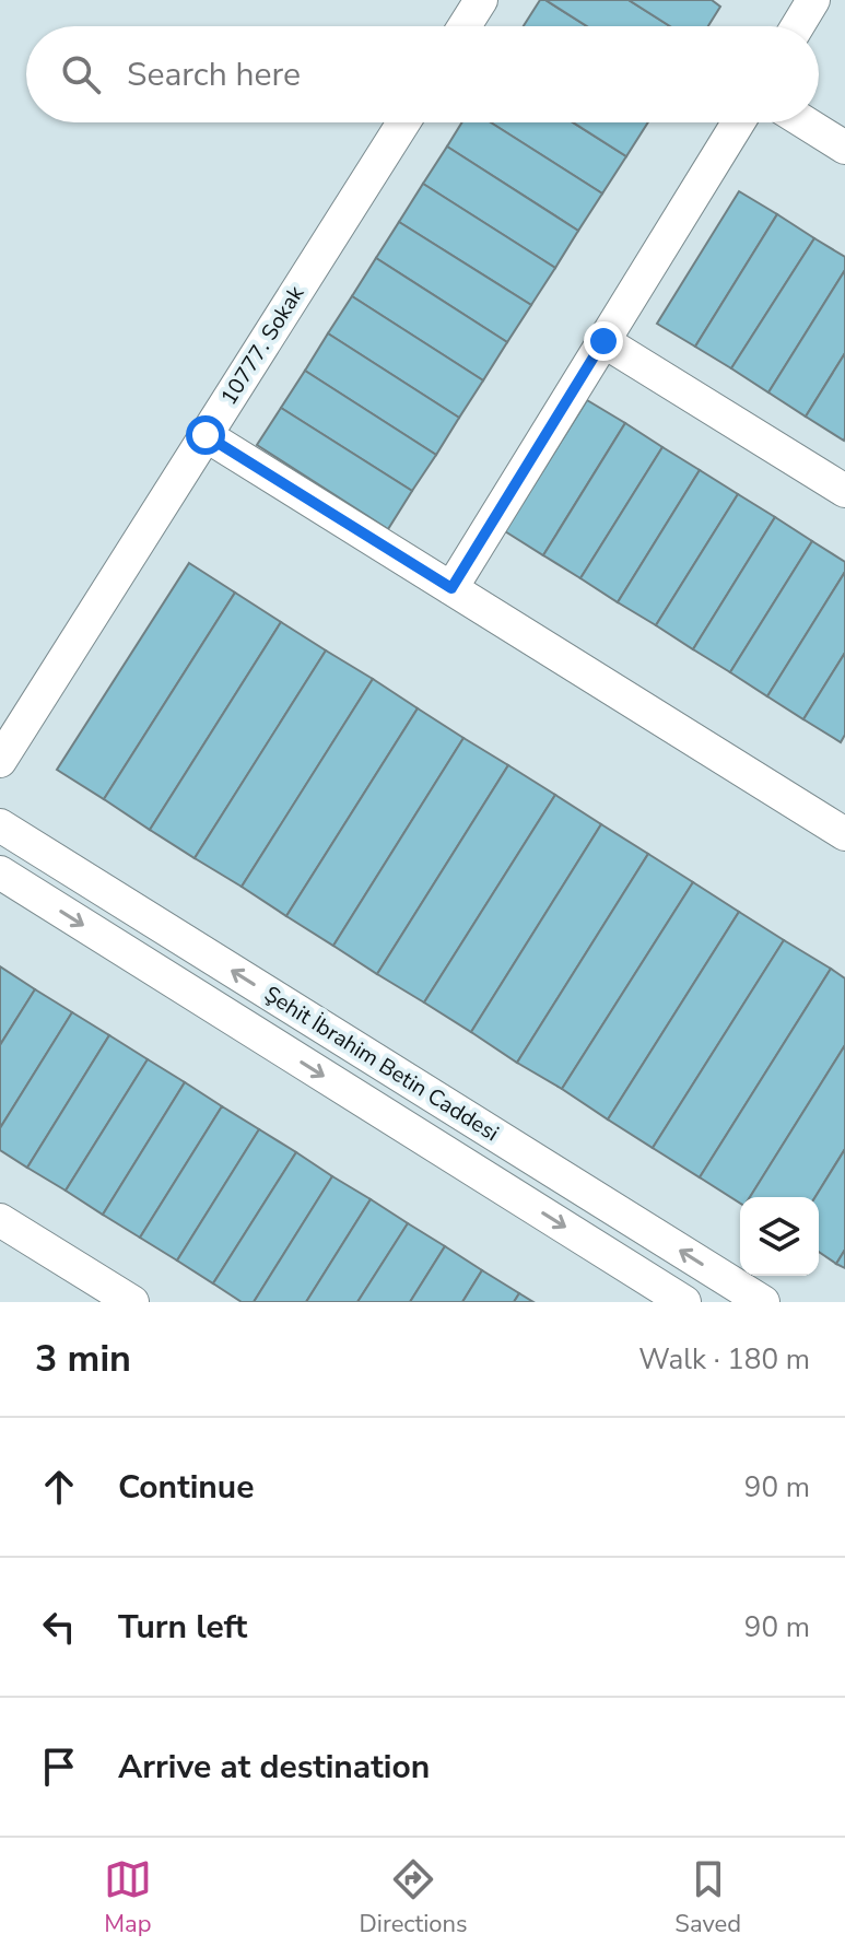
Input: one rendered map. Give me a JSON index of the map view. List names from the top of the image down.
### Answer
{
  "streets": {
    "street": ["10777. Sokak", "Şehit İbrahim Betin Caddesi"]
  },
  "page": {
    "search": "Search here",
    "heading": ["3 min", "Walk · 180 m"],
    "list": [
      ["Continue", "90 m"],
      ["Turn left", "90 m"],
      "Arrive at destination"
    ],
    "nav": ["Map", "Directions", "Saved"]
  }
}
